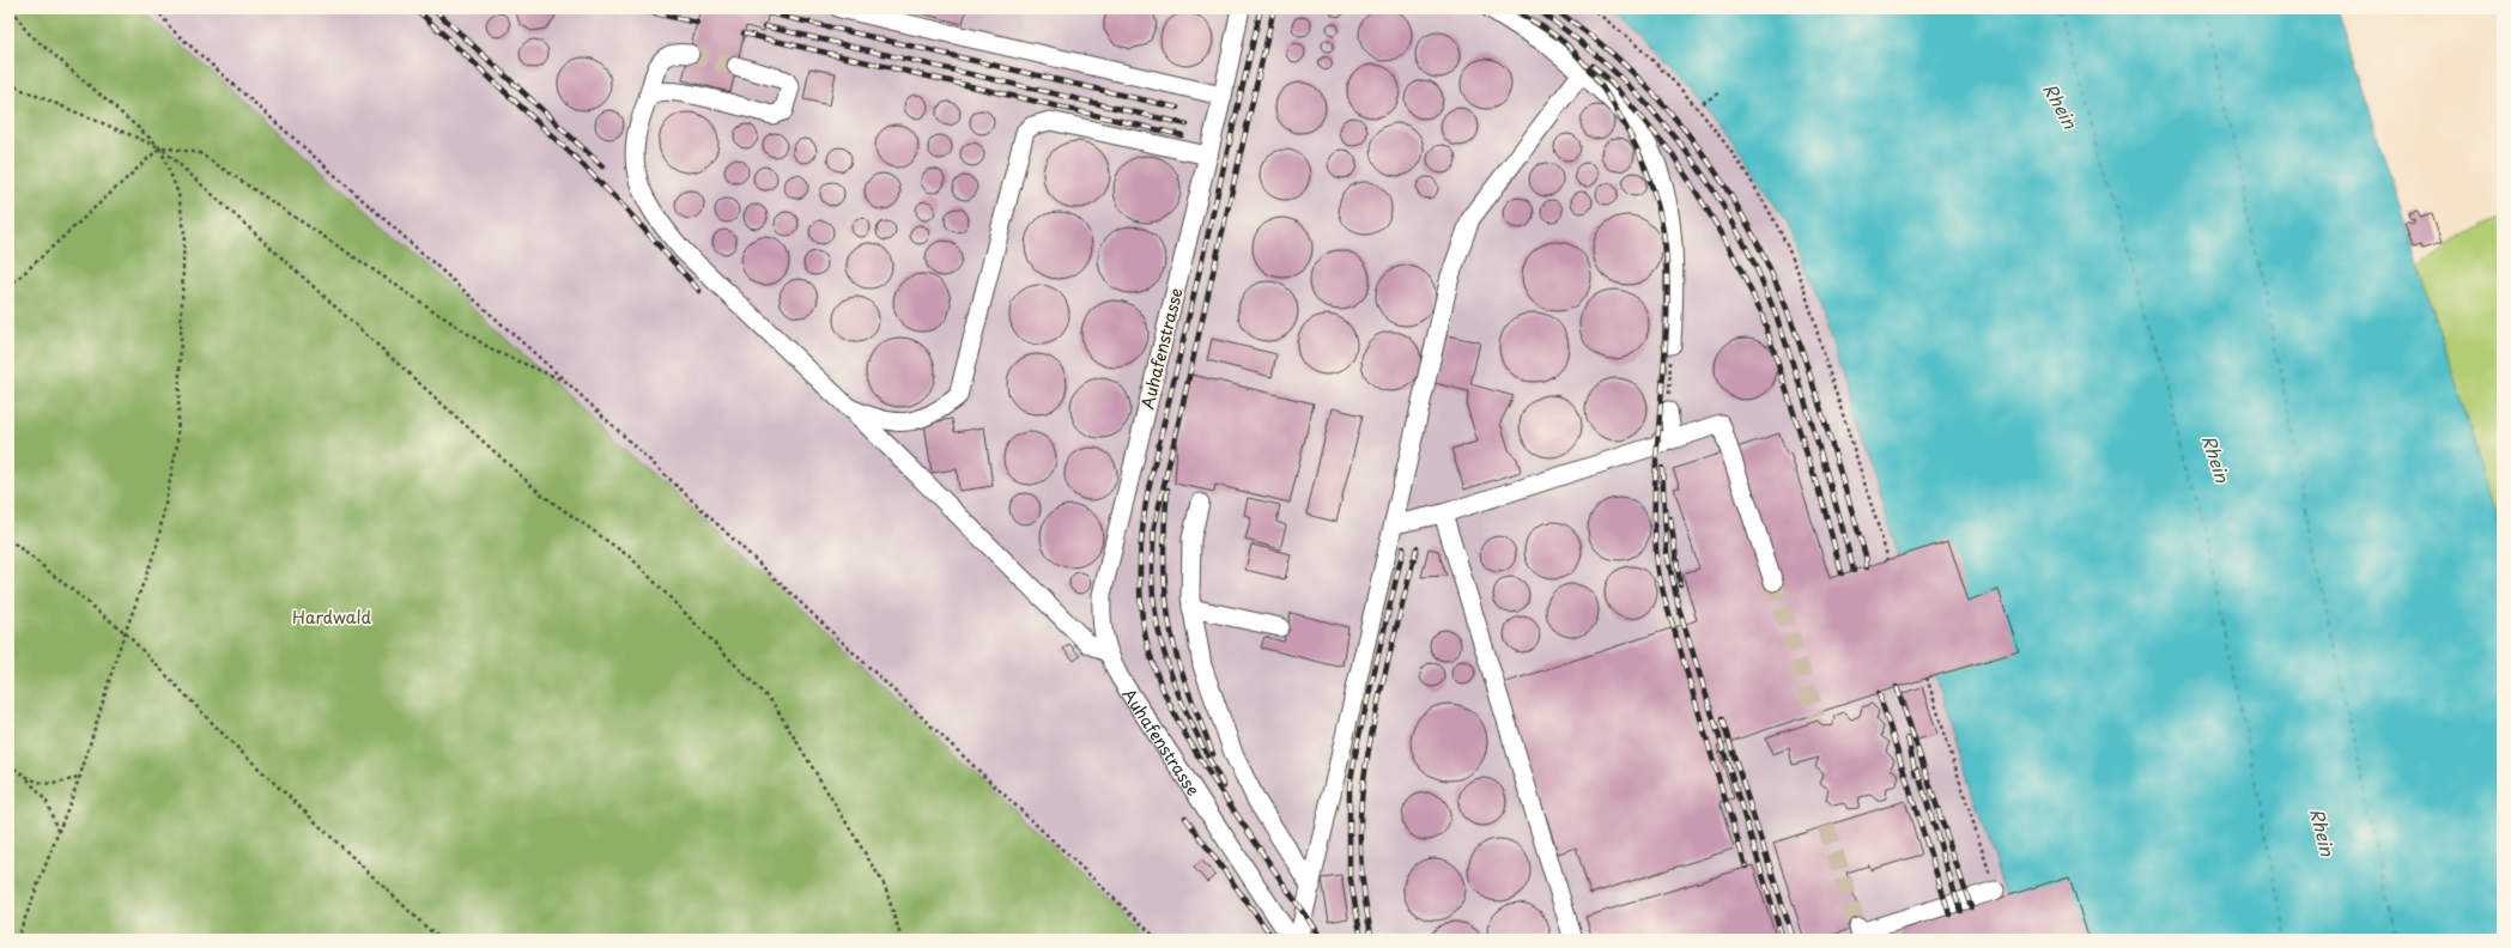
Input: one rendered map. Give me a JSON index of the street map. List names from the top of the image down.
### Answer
{
  "streets": {
    "street": ["Auhafenstrasse"]
  },
  "water": ["Rhein"],
  "parks": ["Hardwald"]
}
